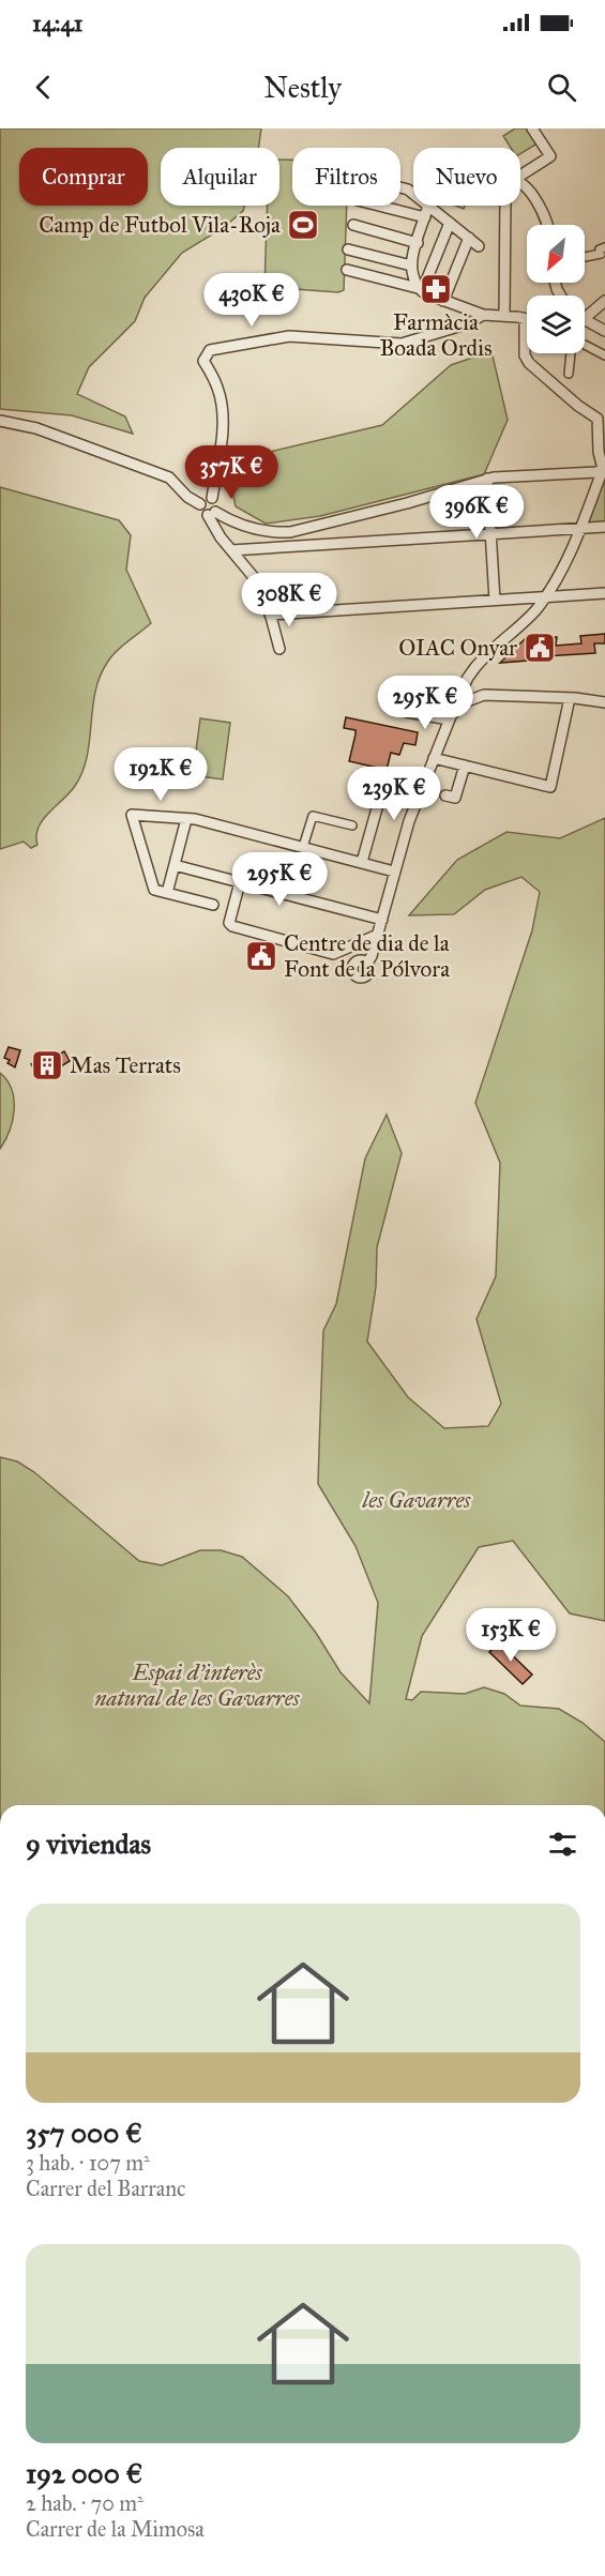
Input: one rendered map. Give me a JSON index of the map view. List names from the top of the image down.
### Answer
{
  "parks": ["les Gavarres", "Espai d'interès natural de les Gavarres"],
  "places": {
    "sports": ["Camp de Futbol Vila-Roja"],
    "pharmacy": ["Farmàcia Boada Ordis"],
    "public building": ["OIAC Onyar", "Centre de dia de la Font de la Pólvora"],
    "building": ["Mas Terrats"]
  },
  "north": "bottom left",
  "page": {
    "status": "14:41",
    "header": "Nestly",
    "chip": [
      "Comprar",
      "Alquilar",
      "Filtros",
      "Nuevo"
    ],
    "price": [
      "430K €",
      "357K €",
      "396K €",
      "308K €",
      "295K €",
      "192K €",
      "239K €",
      "295K €",
      "153K €"
    ],
    "heading": "9 viviendas",
    "list": [
      {
        "name": "357 000 €",
        "note": "3 hab. · 107 m² · Carrer del Barranc"
      },
      {
        "name": "192 000 €",
        "note": "2 hab. · 70 m² · Carrer de la Mimosa"
      }
    ]
  }
}
